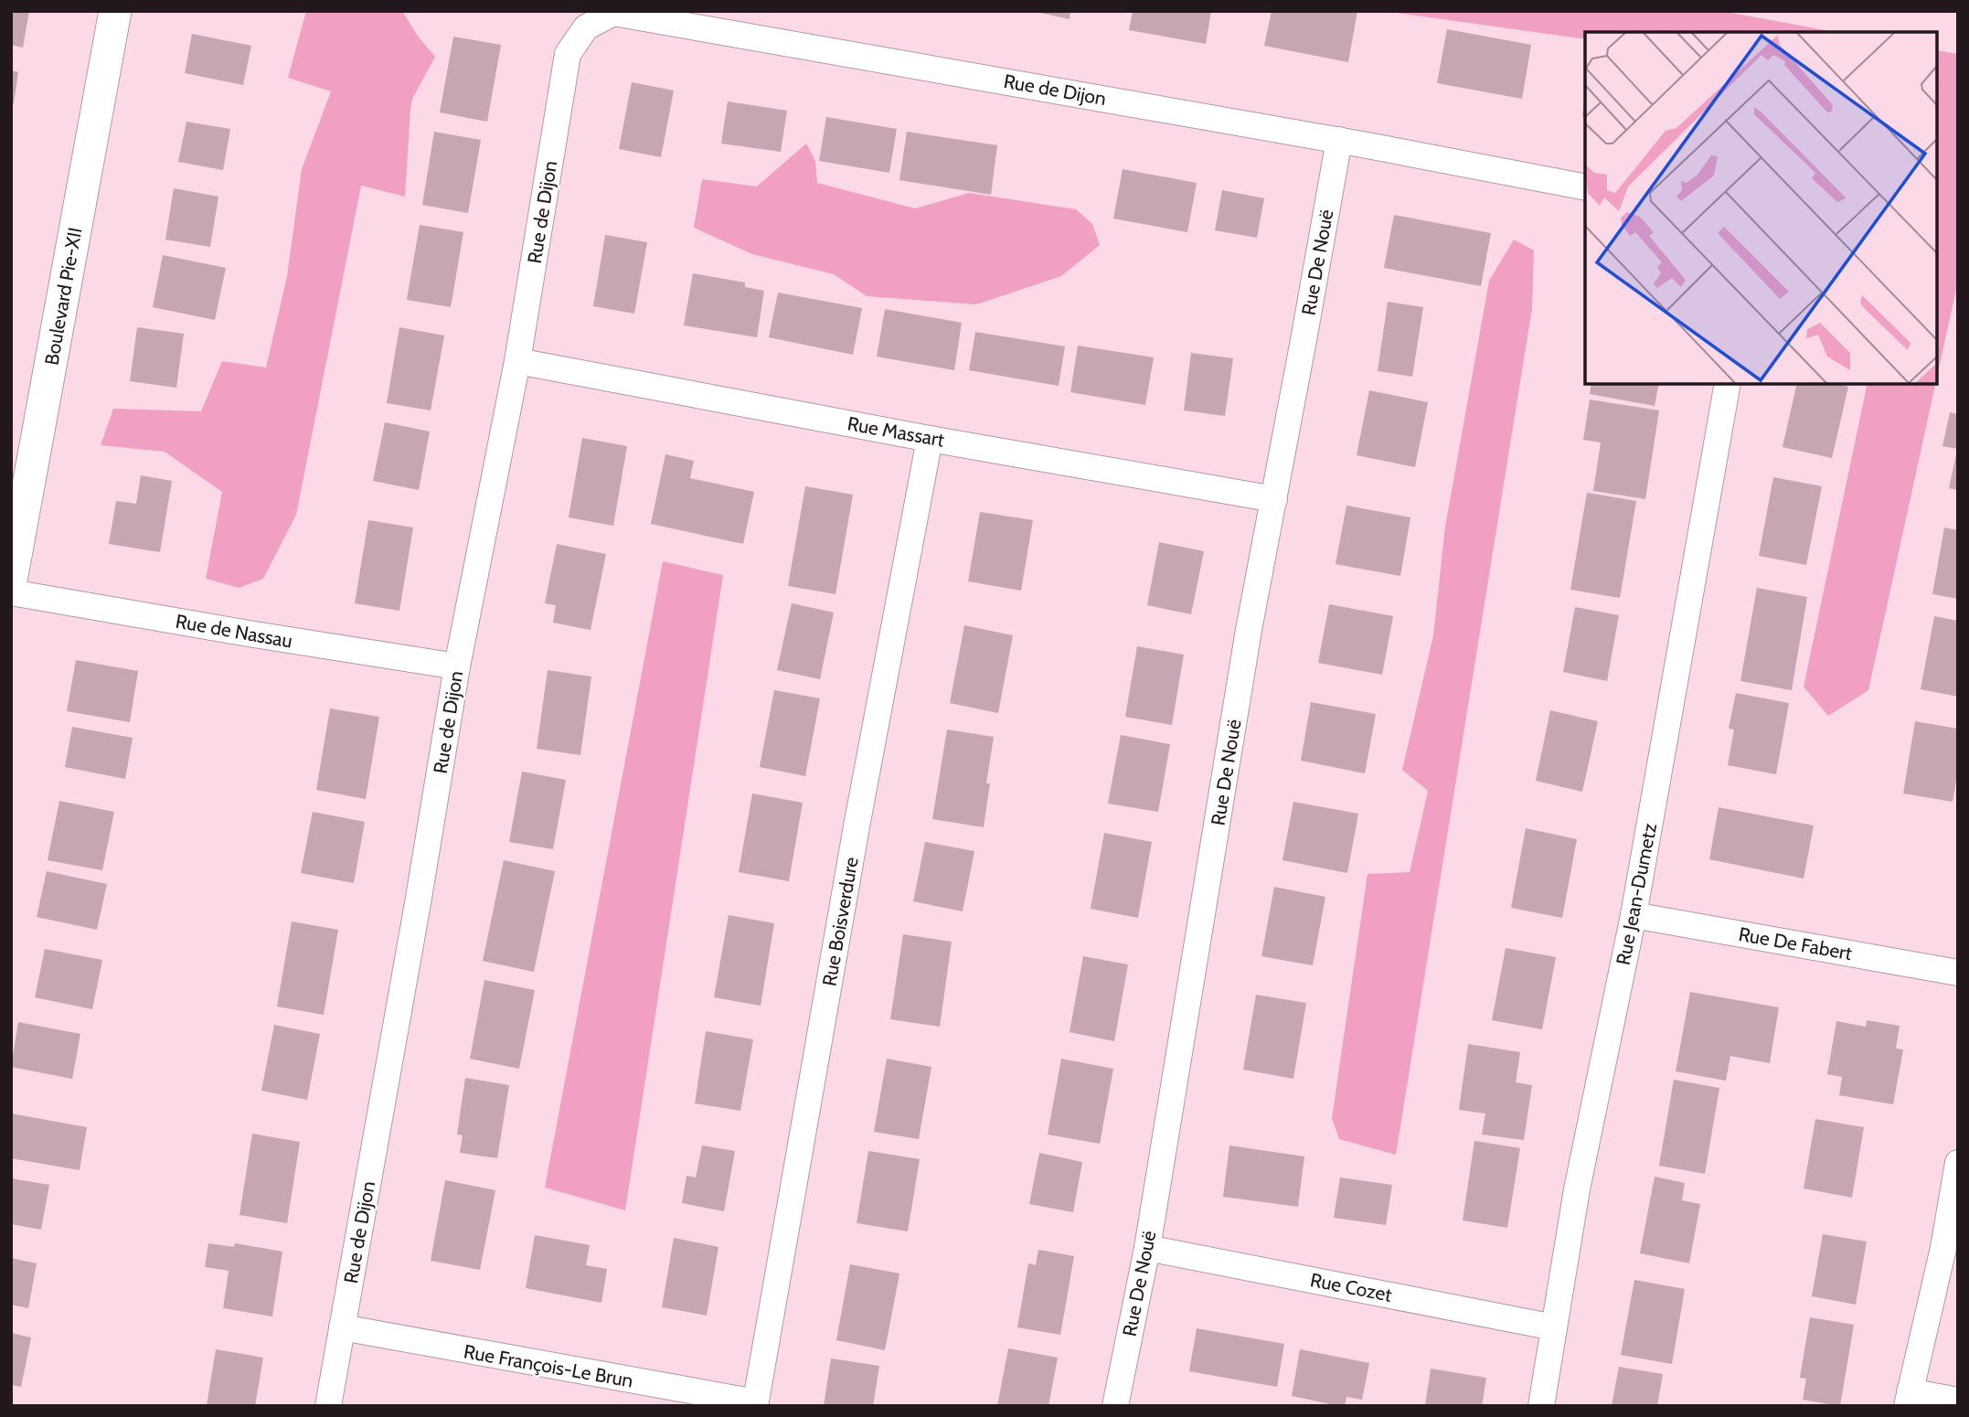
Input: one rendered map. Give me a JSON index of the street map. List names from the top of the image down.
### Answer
{
  "streets": {
    "street": [
      "Rue de Dijon",
      "Rue De Nouë",
      "Boulevard Pie-XII",
      "Rue Massart",
      "Rue de Nassau",
      "Rue Jean-Dumetz",
      "Rue Boisverdure",
      "Rue De Fabert",
      "Rue Cozet",
      "Rue François-Le Brun"
    ]
  },
  "crossings": [
    ["Rue de Dijon", "Rue De Nouë"],
    ["Rue de Dijon", "Rue Massart"],
    ["Rue de Dijon", "Rue de Nassau"],
    ["Rue de Dijon", "Rue François-Le Brun"],
    ["Rue De Nouë", "Rue Massart"],
    ["Rue De Nouë", "Rue Cozet"],
    ["Rue Massart", "Rue Boisverdure"],
    ["Rue Jean-Dumetz", "Rue De Fabert"],
    ["Rue Jean-Dumetz", "Rue Cozet"],
    ["Rue Boisverdure", "Rue François-Le Brun"]
  ]
}
